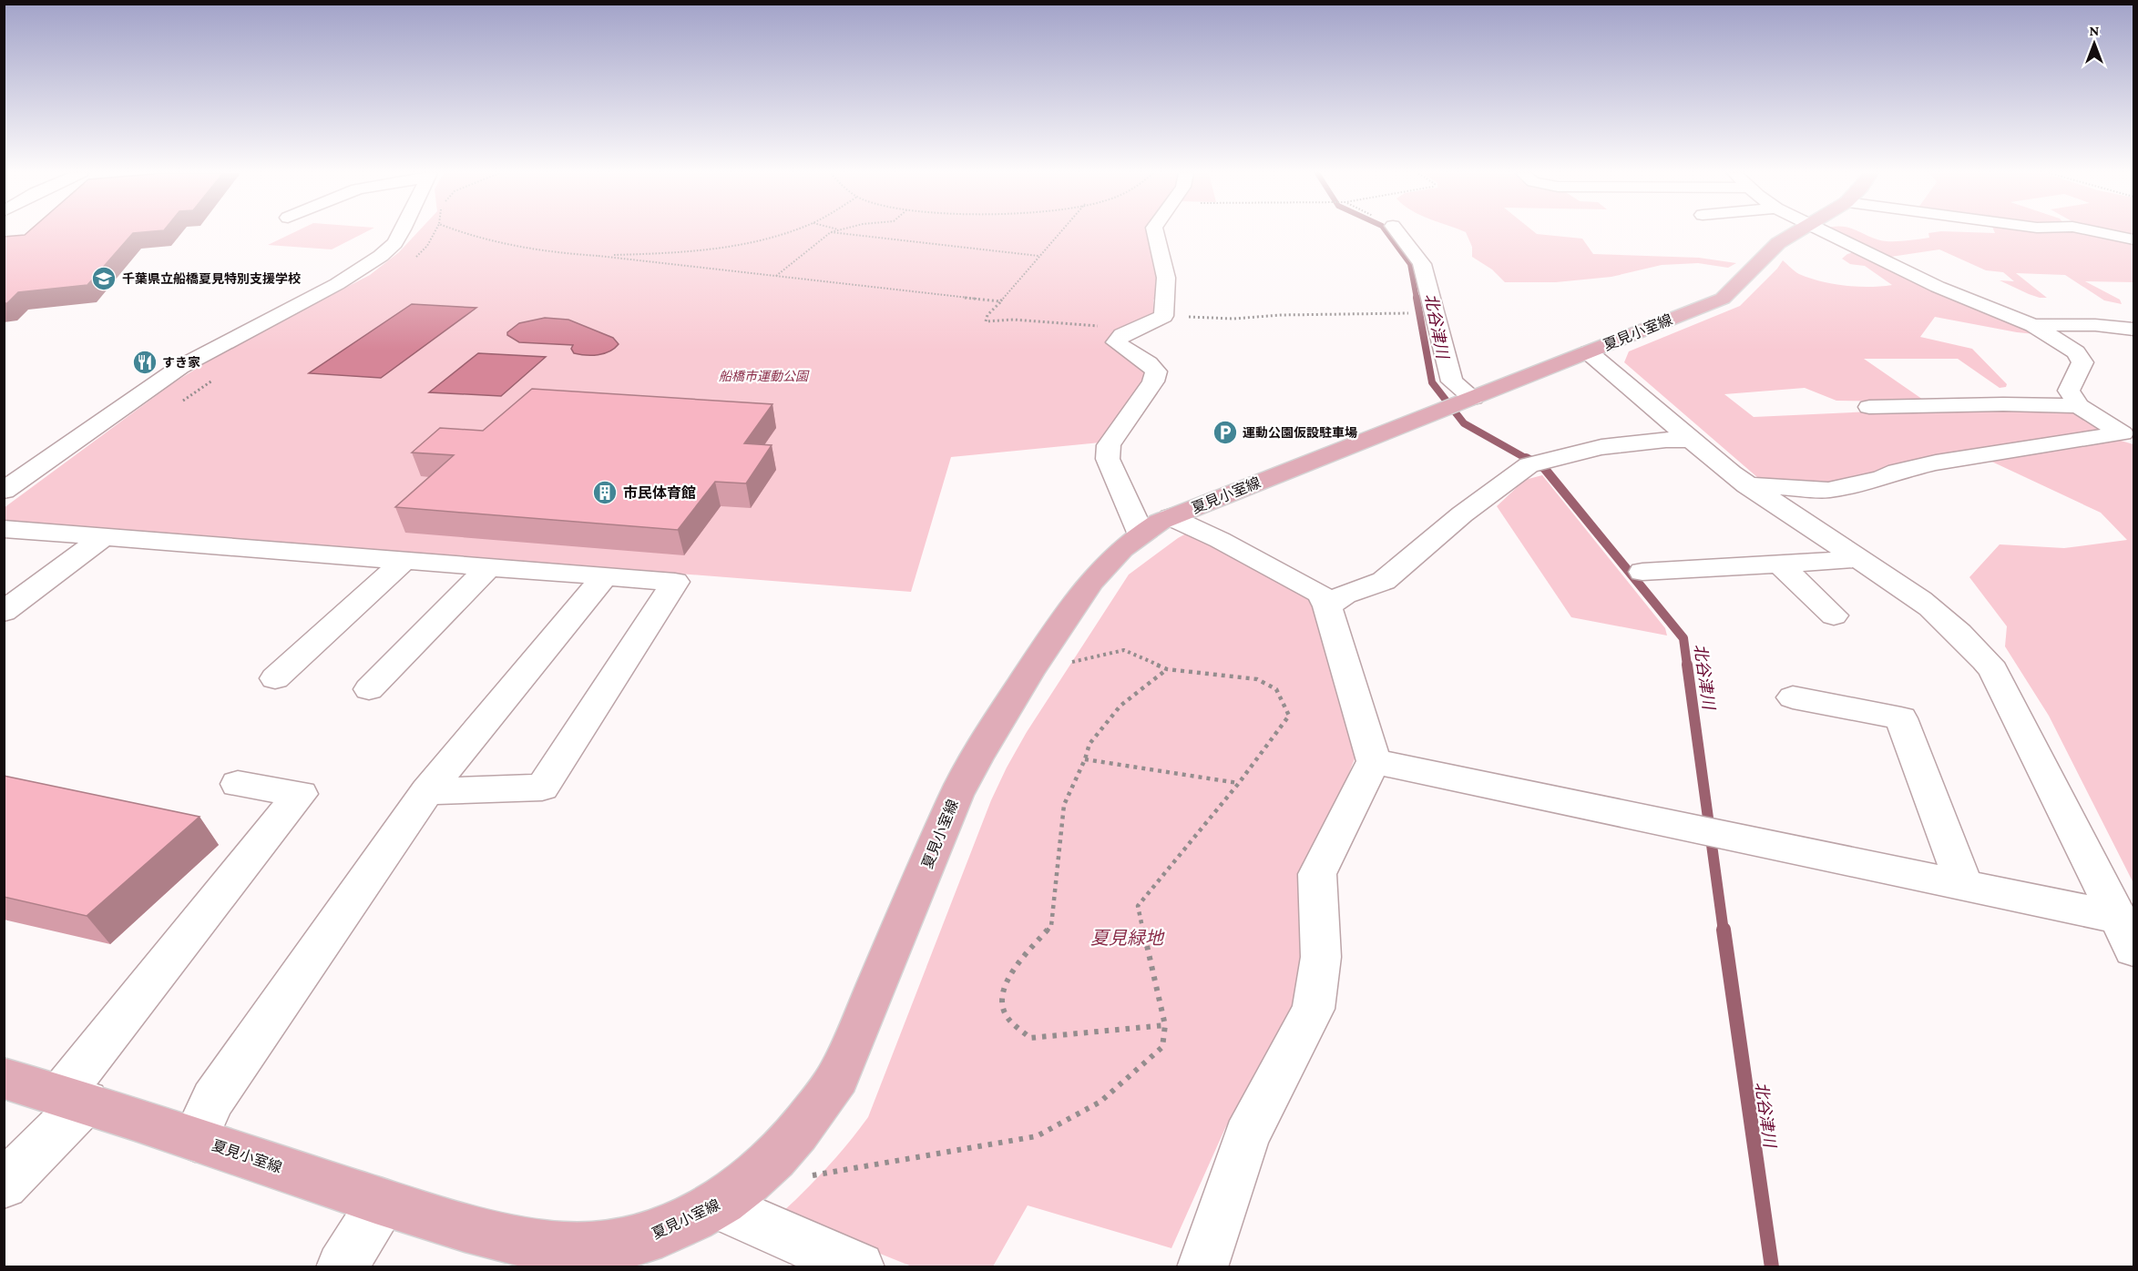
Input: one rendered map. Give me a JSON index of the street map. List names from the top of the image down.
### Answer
{
  "streets": {
    "main road": ["夏見小室線"]
  },
  "water": ["北谷津川"],
  "parks": ["船橋市運動公園", "夏見緑地"],
  "places": {
    "school or university": ["千葉県立船橋夏見特別支援学校"],
    "restaurant": ["すき家"],
    "parking": ["運動公園仮設駐車場"],
    "building": ["市民体育館"]
  },
  "north": "top"
}
